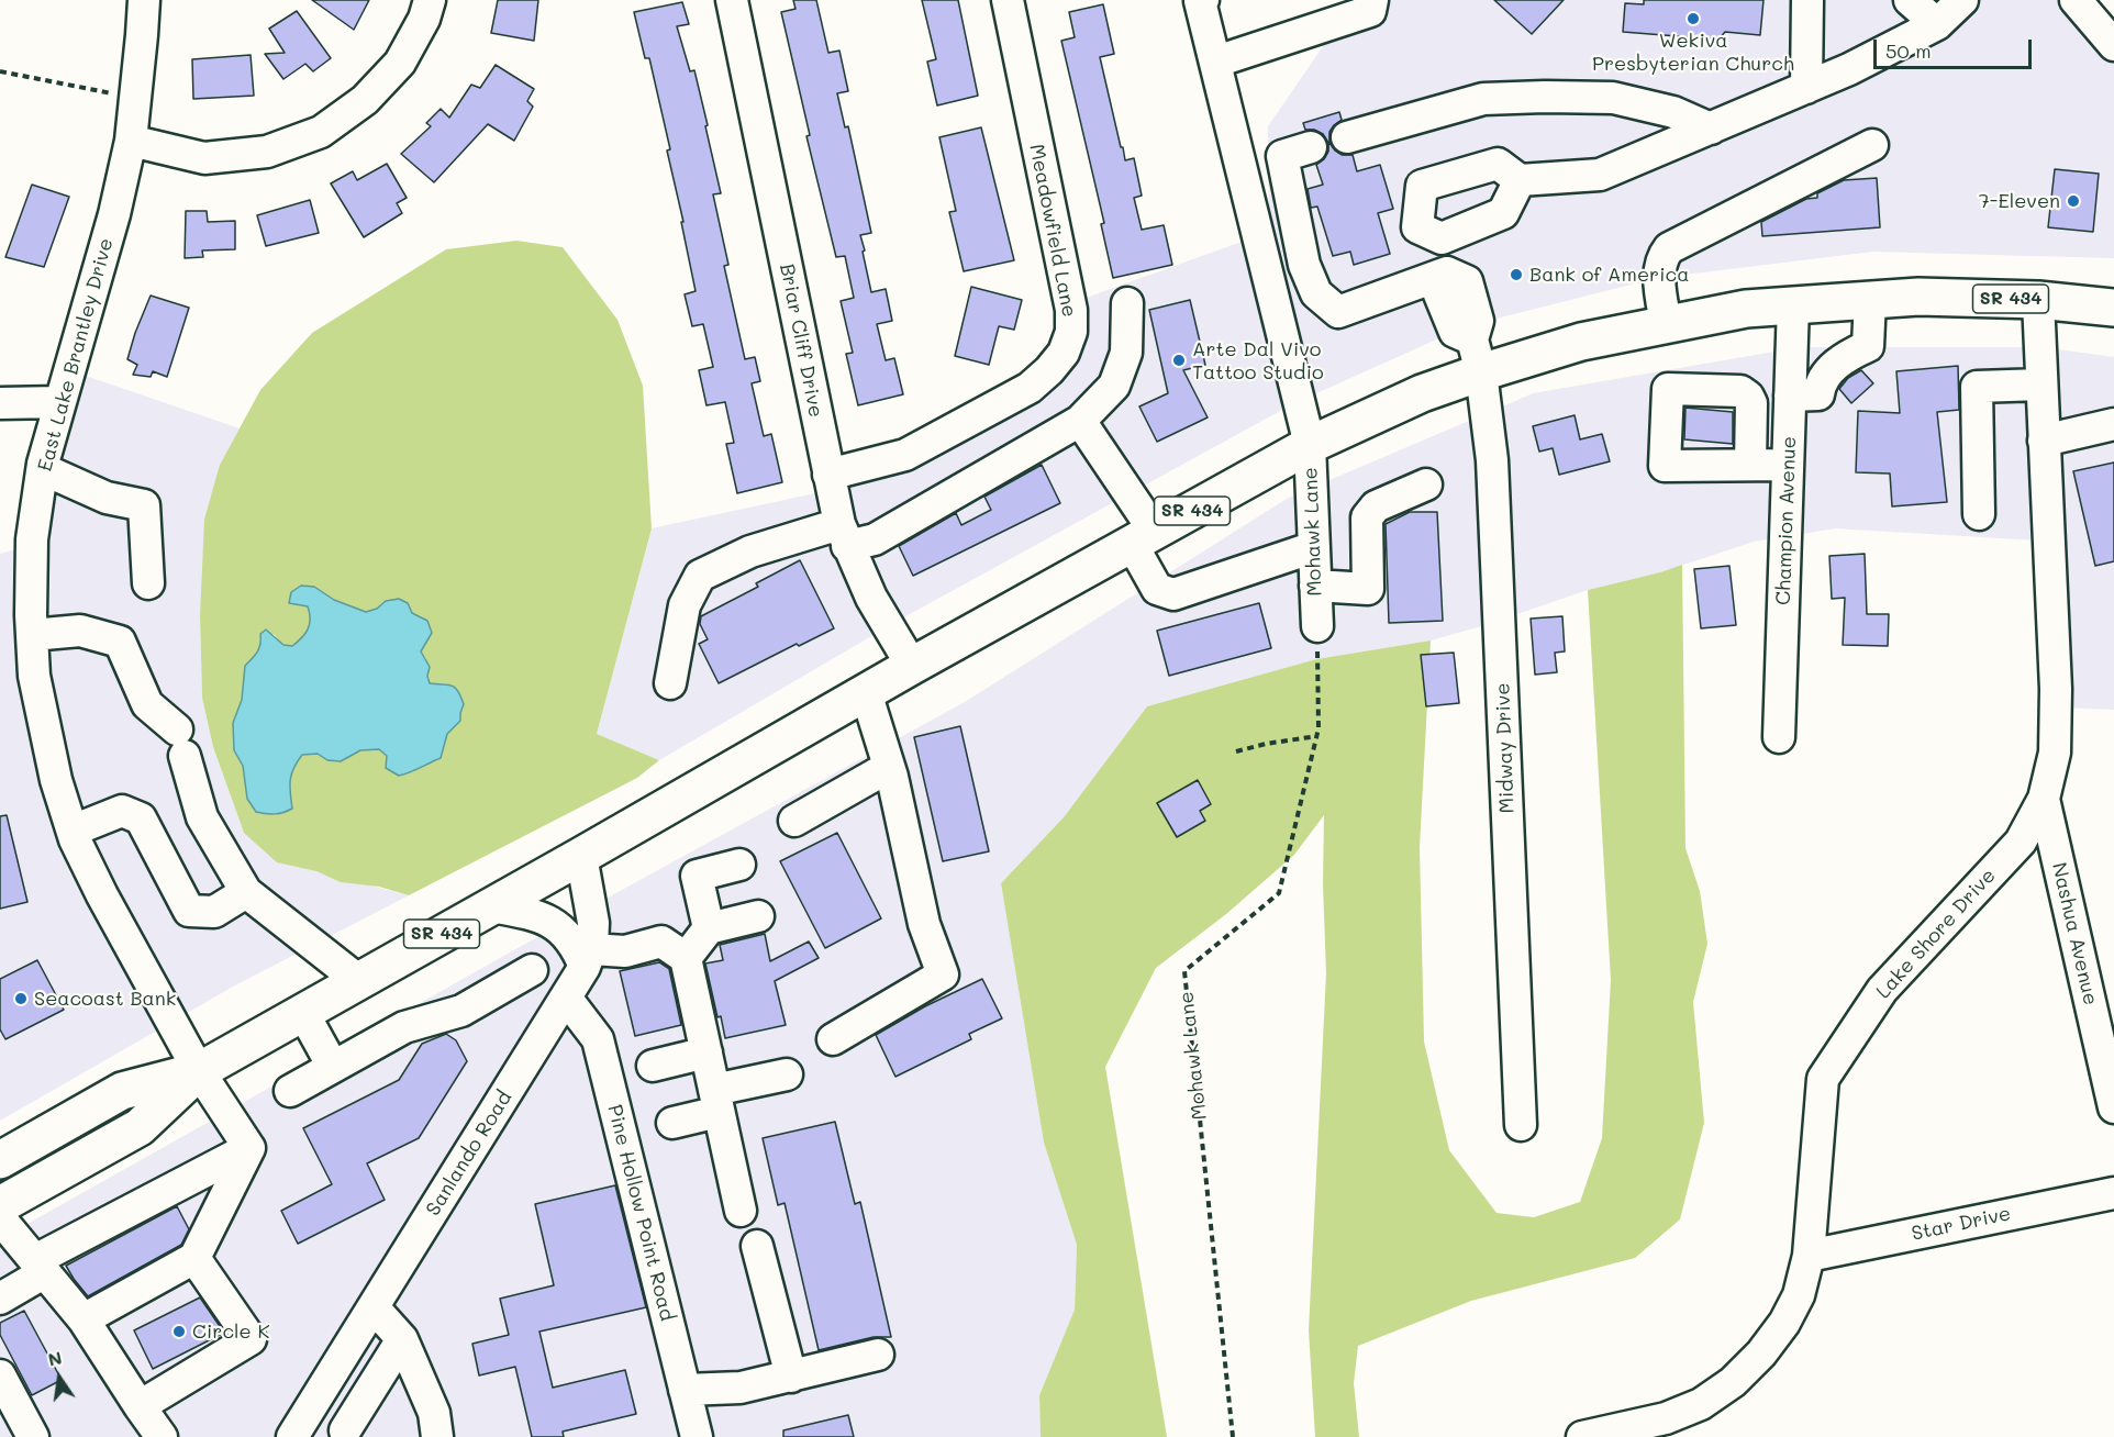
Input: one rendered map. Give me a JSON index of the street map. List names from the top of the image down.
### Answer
{
  "streets": {
    "main road": ["SR 434"],
    "street": [
      "Meadowfield Lane",
      "Briar Cliff Drive",
      "East Lake Brantley Drive",
      "Champion Avenue",
      "Mohawk Lane",
      "Midway Drive",
      "Lake Shore Drive",
      "Nashua Avenue",
      "Sanlando Road",
      "Pine Hollow Point Road",
      "Star Drive"
    ]
  },
  "crossings": [
    ["Meadowfield Lane", "Briar Cliff Drive"],
    ["SR 434", "Briar Cliff Drive"],
    ["SR 434", "East Lake Brantley Drive"],
    ["SR 434", "Champion Avenue"],
    ["SR 434", "Mohawk Lane"],
    ["SR 434", "Midway Drive"],
    ["SR 434", "Lake Shore Drive"],
    ["SR 434", "Sanlando Road"],
    ["Lake Shore Drive", "Nashua Avenue"],
    ["Lake Shore Drive", "Star Drive"],
    ["Sanlando Road", "Pine Hollow Point Road"]
  ],
  "places": [
    "Wekiva Presbyterian Church",
    "7-Eleven",
    "Bank of America",
    "Arte Dal Vivo Tattoo Studio",
    "Seacoast Bank",
    "Circle K"
  ],
  "scale_bar": "50 m",
  "north": "top"
}
